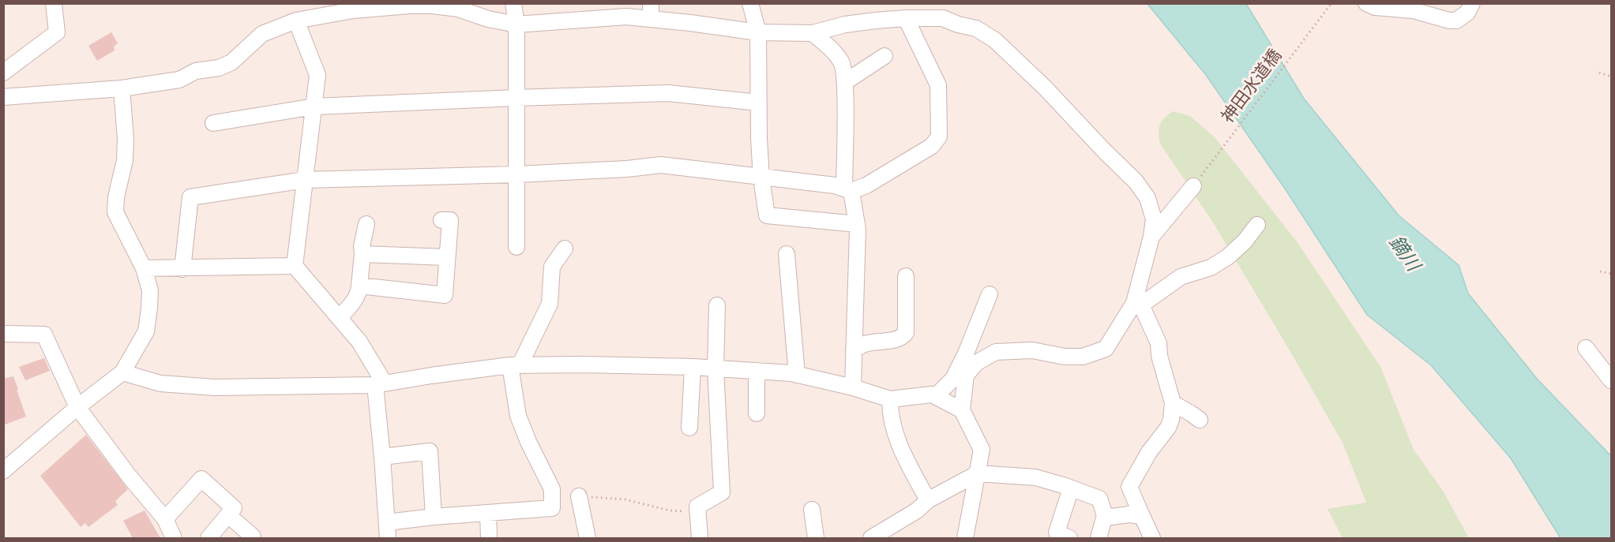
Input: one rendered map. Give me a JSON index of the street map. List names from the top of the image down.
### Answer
{
  "streets": {
    "path": ["神田水道橋"]
  },
  "water": ["鏑川"]
}
